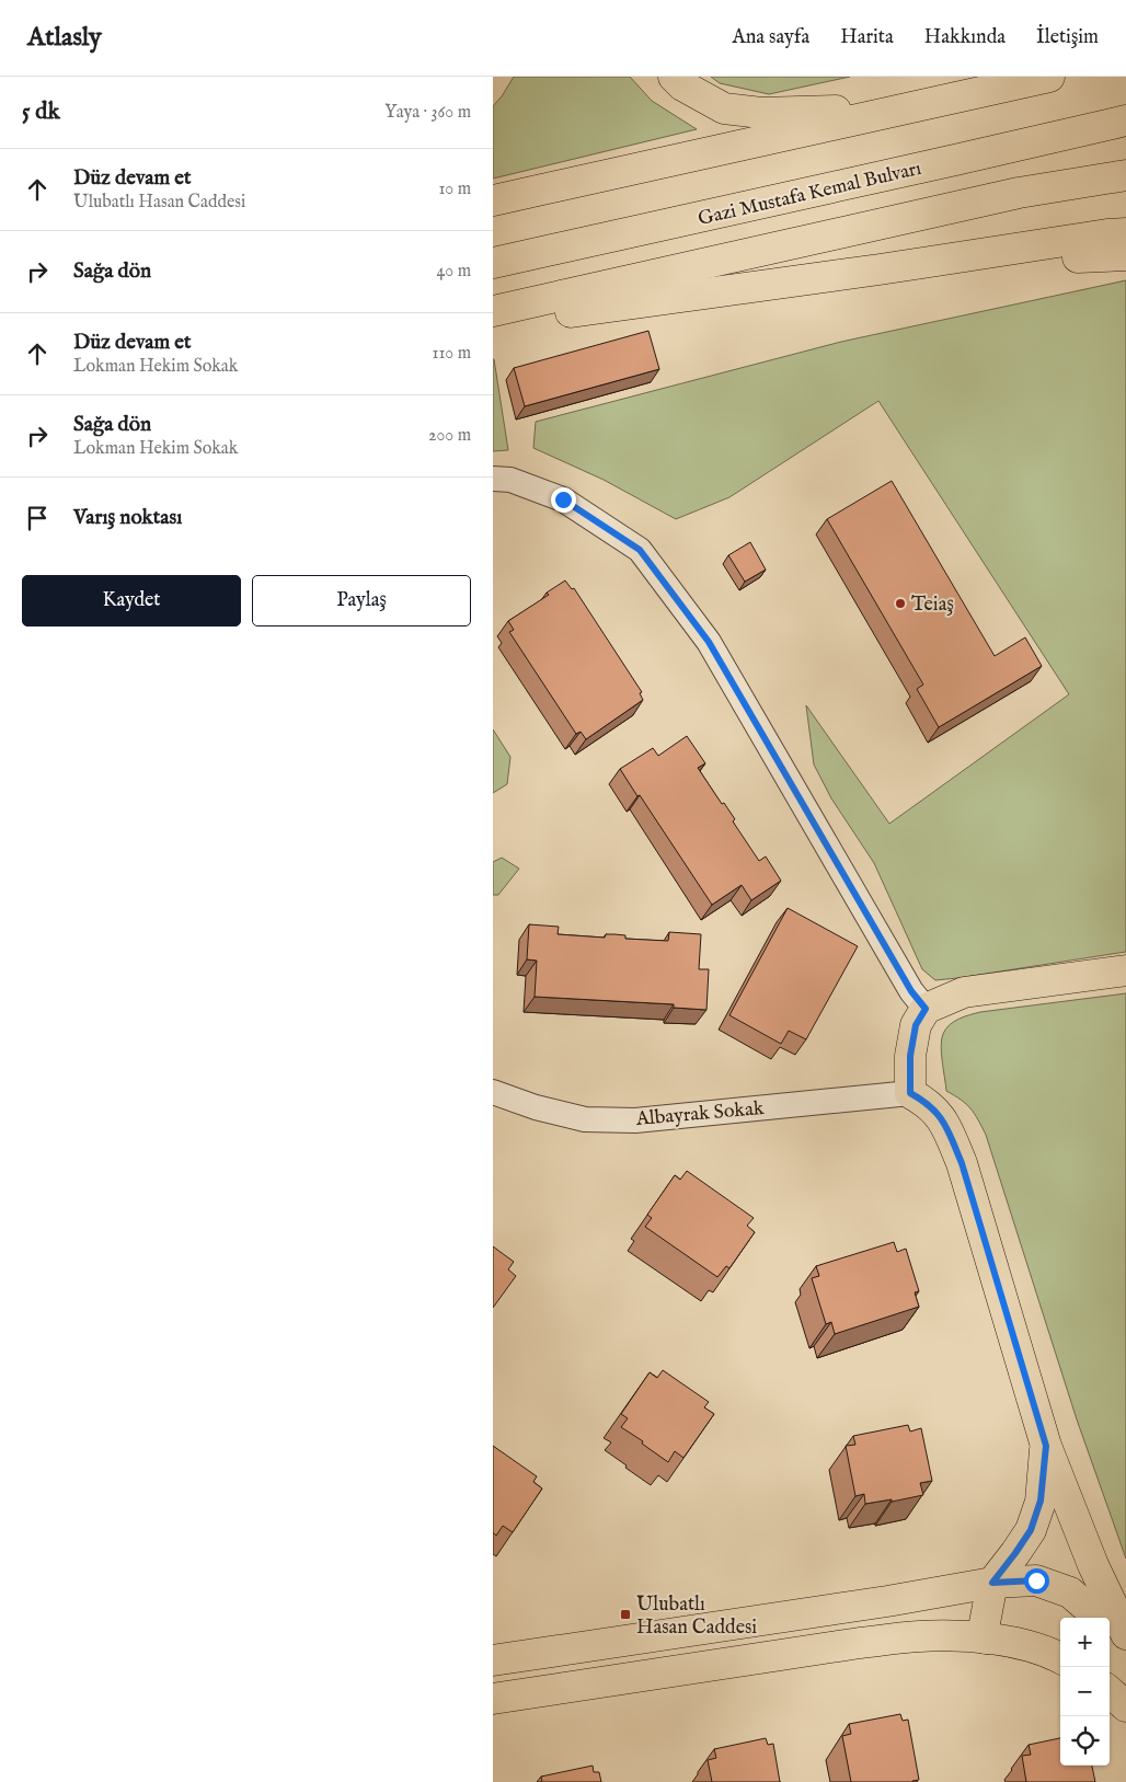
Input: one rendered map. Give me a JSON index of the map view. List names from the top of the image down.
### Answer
{
  "streets": {
    "main road": ["Gazi Mustafa Kemal Bulvarı"],
    "street": ["Albayrak Sokak"]
  },
  "places": {
    "other": ["Teiaş"],
    "transit": ["Ulubatlı Hasan Caddesi"]
  },
  "page": {
    "header": "Atlasly",
    "nav": [
      "Ana sayfa",
      "Harita",
      "Hakkında",
      "İletişim"
    ],
    "heading": ["5 dk", "Yaya · 360 m"],
    "list": [
      ["Düz devam et", "Ulubatlı Hasan Caddesi", "10 m"],
      ["Sağa dön", "40 m"],
      ["Düz devam et", "Lokman Hekim Sokak", "110 m"],
      ["Sağa dön", "Lokman Hekim Sokak", "200 m"],
      "Varış noktası"
    ],
    "buttons": ["Kaydet", "Paylaş"],
    "map_buttons": ["+", "−"]
  }
}
